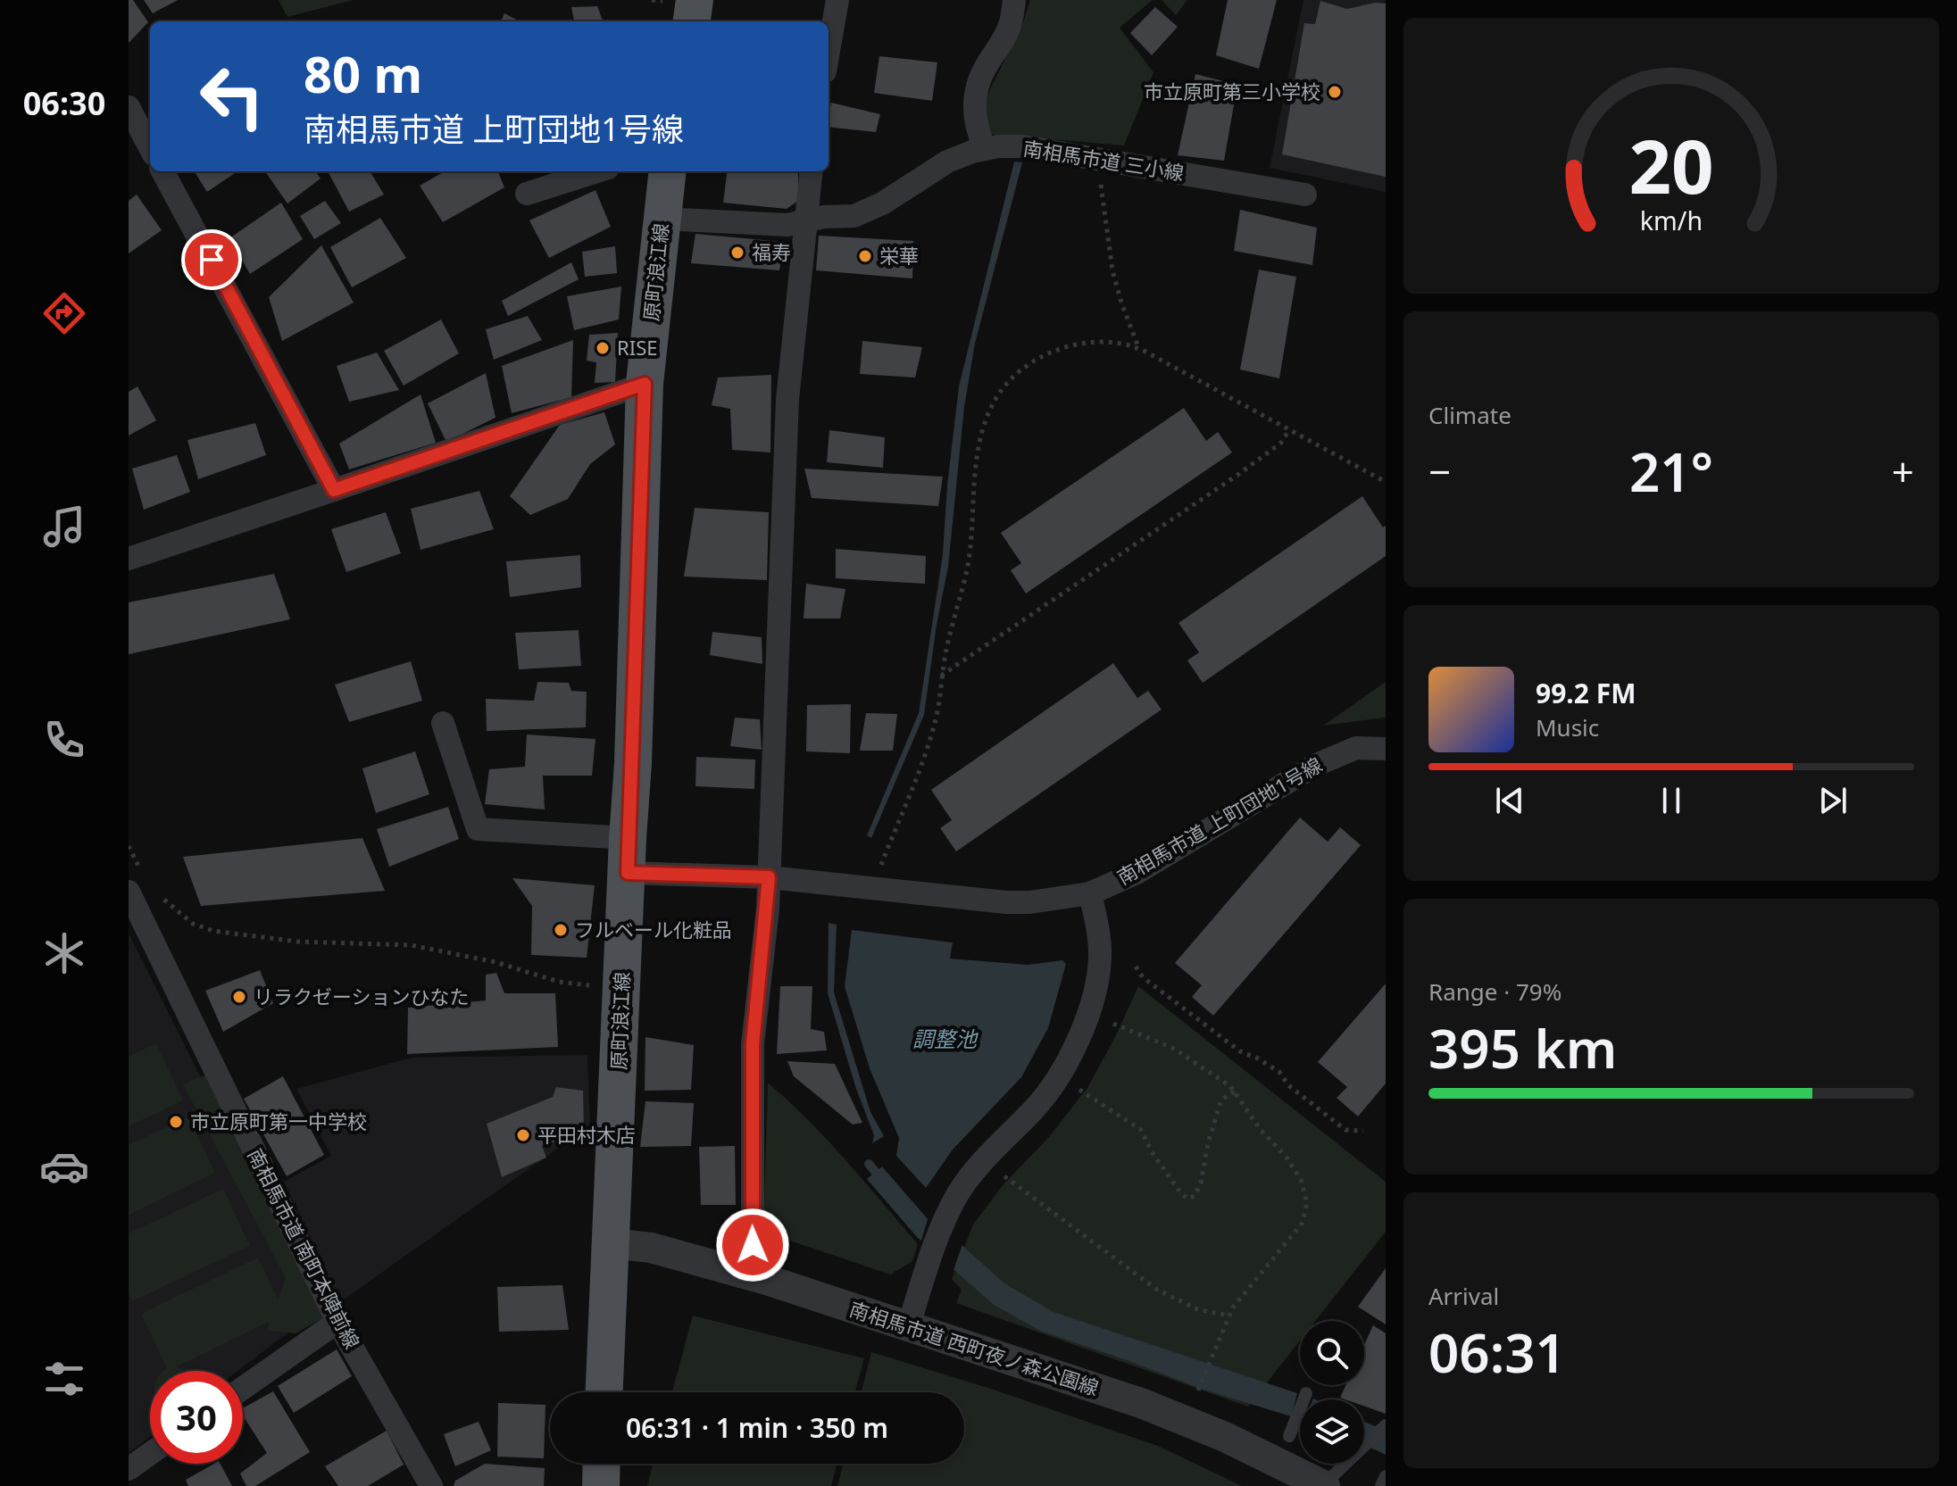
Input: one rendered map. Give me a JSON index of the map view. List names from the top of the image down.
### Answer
{
  "streets": {
    "main road": ["原町浪江線"],
    "street": [
      "南相馬市道 三小線",
      "南相馬市道 上町団地1号線",
      "南相馬市道 南町本陣前線",
      "南相馬市道 西町夜ノ森公園線"
    ]
  },
  "crossings": [
    ["南相馬市道 三小線", "原町浪江線"],
    ["原町浪江線", "南相馬市道 上町団地1号線"],
    ["原町浪江線", "南相馬市道 西町夜ノ森公園線"]
  ],
  "water": ["調整池"],
  "places": [
    "市立原町第三小学校",
    "福寿",
    "栄華",
    "RISE",
    "フルベール化粧品",
    "リラクゼーションひなた",
    "市立原町第一中学校",
    "平田村木店"
  ],
  "page": {
    "tabs": "06:30",
    "turn": ["80 m", "南相馬市道 上町団地1号線"],
    "tile": [
      "Climate",
      ["Range · 79%", "395 km"],
      ["Arrival", "06:31"]
    ],
    "heat": ["−", "21°", "+"],
    "song": ["99.2 FM", "Music"],
    "limit": "30",
    "trip": "06:31 · 1 min · 350 m",
    "gauge": ["20", "km/h"]
  }
}
